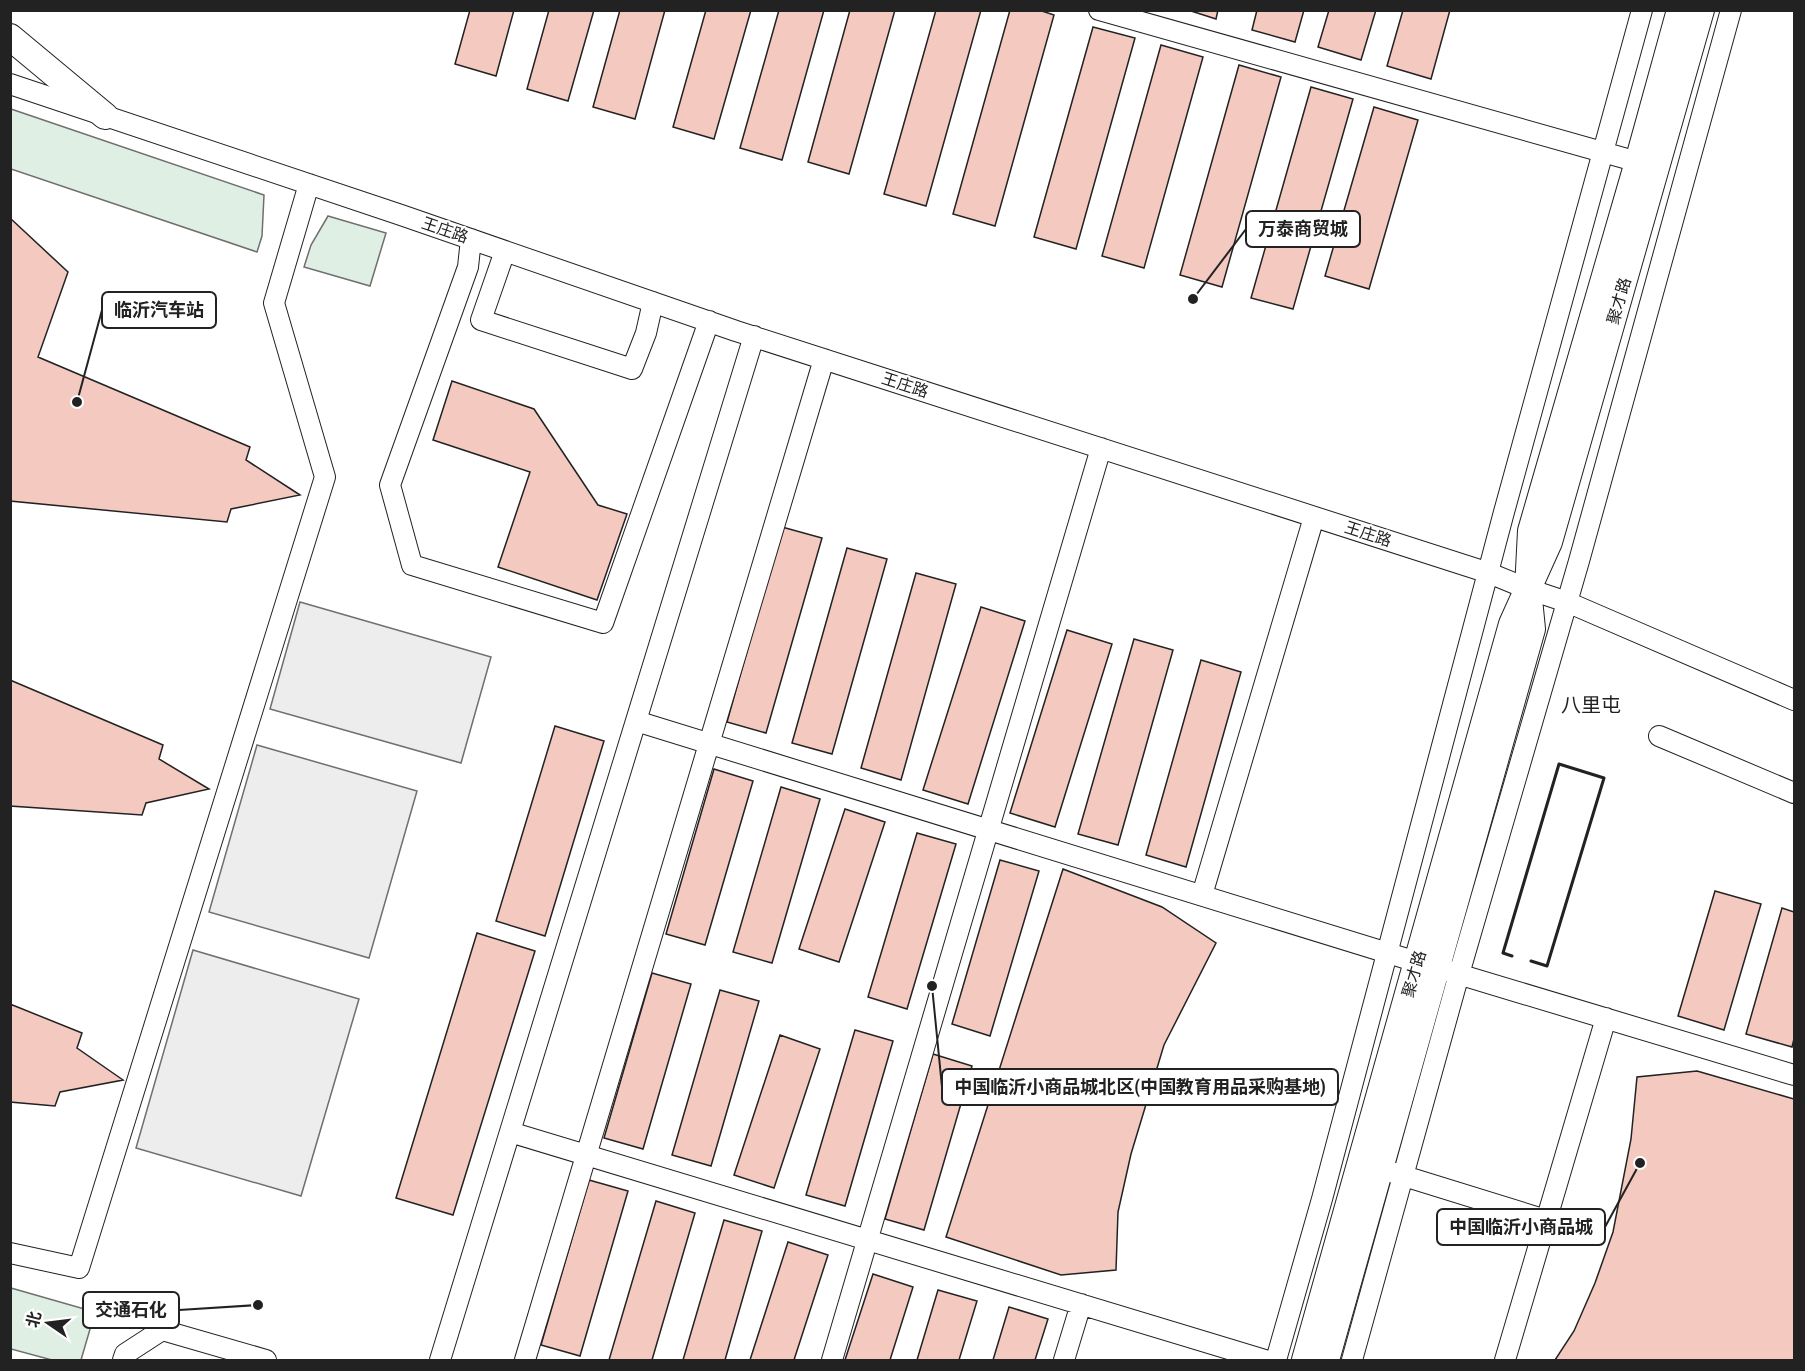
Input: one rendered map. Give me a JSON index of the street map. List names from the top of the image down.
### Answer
{
  "streets": {
    "main road": ["聚才路"],
    "street": ["王庄路"]
  },
  "crossings": [
    ["王庄路", "聚才路"]
  ],
  "districts": ["八里屯"],
  "places": [
    "万泰商贸城",
    "临沂汽车站",
    "中国临沂小商品城北区(中国教育用品采购基地)",
    "中国临沂小商品城",
    "交通石化"
  ],
  "north": "left"
}
